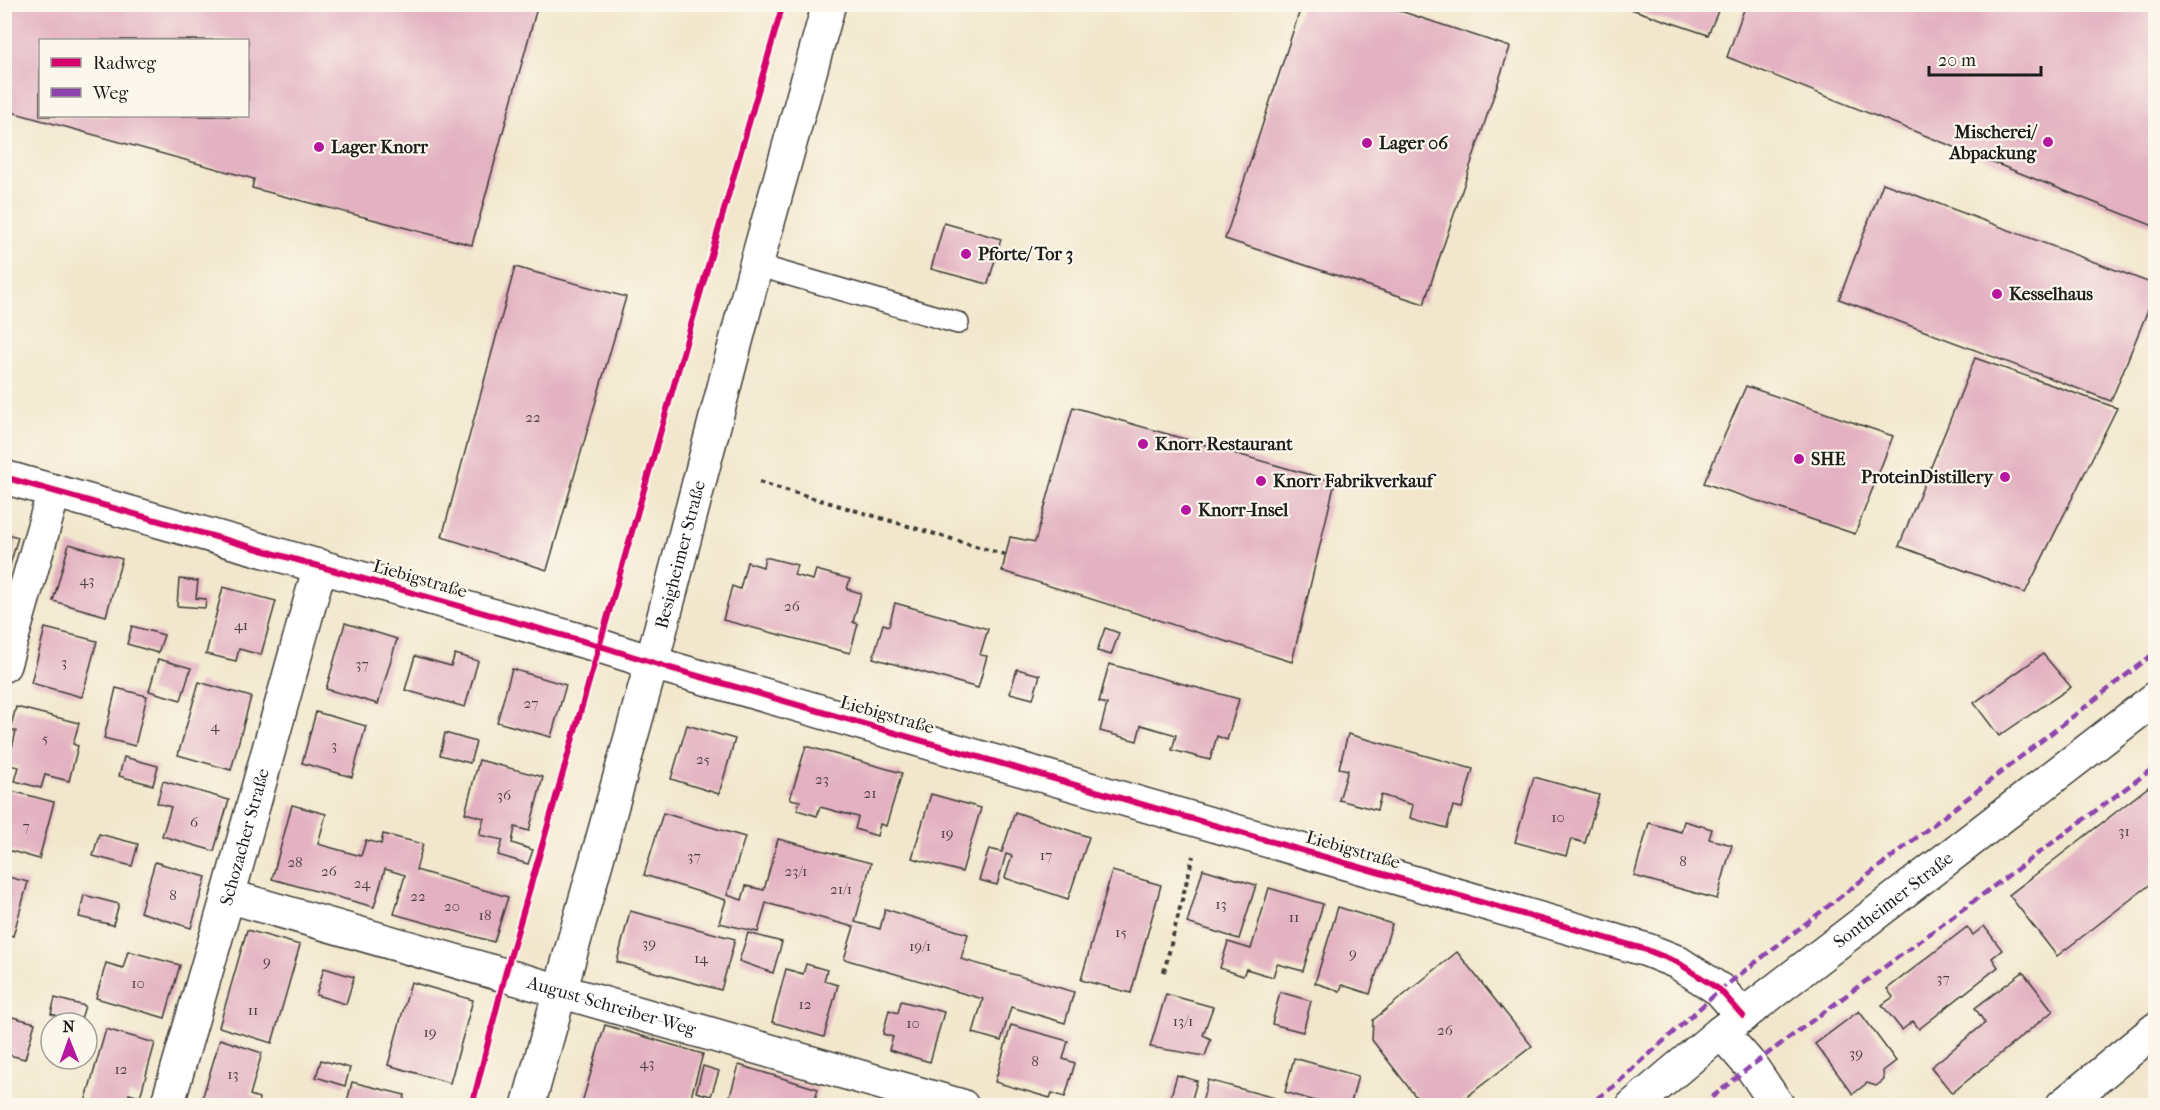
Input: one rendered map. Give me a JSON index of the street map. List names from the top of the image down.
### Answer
{
  "streets": {
    "street": [
      "Besigheimer Straße",
      "Liebigstraße",
      "Schozacher Straße",
      "Sontheimer Straße",
      "August-Schreiber-Weg"
    ]
  },
  "crossings": [
    ["Besigheimer Straße", "Liebigstraße"],
    ["Besigheimer Straße", "August-Schreiber-Weg"],
    ["Liebigstraße", "Schozacher Straße"],
    ["Liebigstraße", "Sontheimer Straße"],
    ["Schozacher Straße", "August-Schreiber-Weg"]
  ],
  "places": [
    "Mischerei/ Abpackung",
    "Lager 06",
    "Lager Knorr",
    "Pforte/ Tor 3",
    "Kesselhaus",
    "Knorr Restaurant",
    "SHE",
    "ProteinDistillery",
    "Knorr Fabrikverkauf",
    "Knorr-Insel"
  ],
  "house_numbers": [
    "22",
    "43",
    "26",
    "41",
    "3",
    "37",
    "27",
    "4",
    "5",
    "3",
    "25",
    "23",
    "21",
    "36",
    "10",
    "6",
    "7",
    "31",
    "19",
    "17",
    "37",
    "8",
    "28",
    "26",
    "23/1",
    "24",
    "21/1",
    "8",
    "22",
    "13",
    "20",
    "18",
    "11",
    "15",
    "39",
    "19/1",
    "9",
    "14",
    "9",
    "37",
    "10",
    "12",
    "11",
    "13/1",
    "10",
    "26",
    "19",
    "39",
    "8",
    "43",
    "12",
    "13"
  ],
  "legend": ["Radweg", "Weg"],
  "scale_bar": "20 m",
  "north": "top"
}
